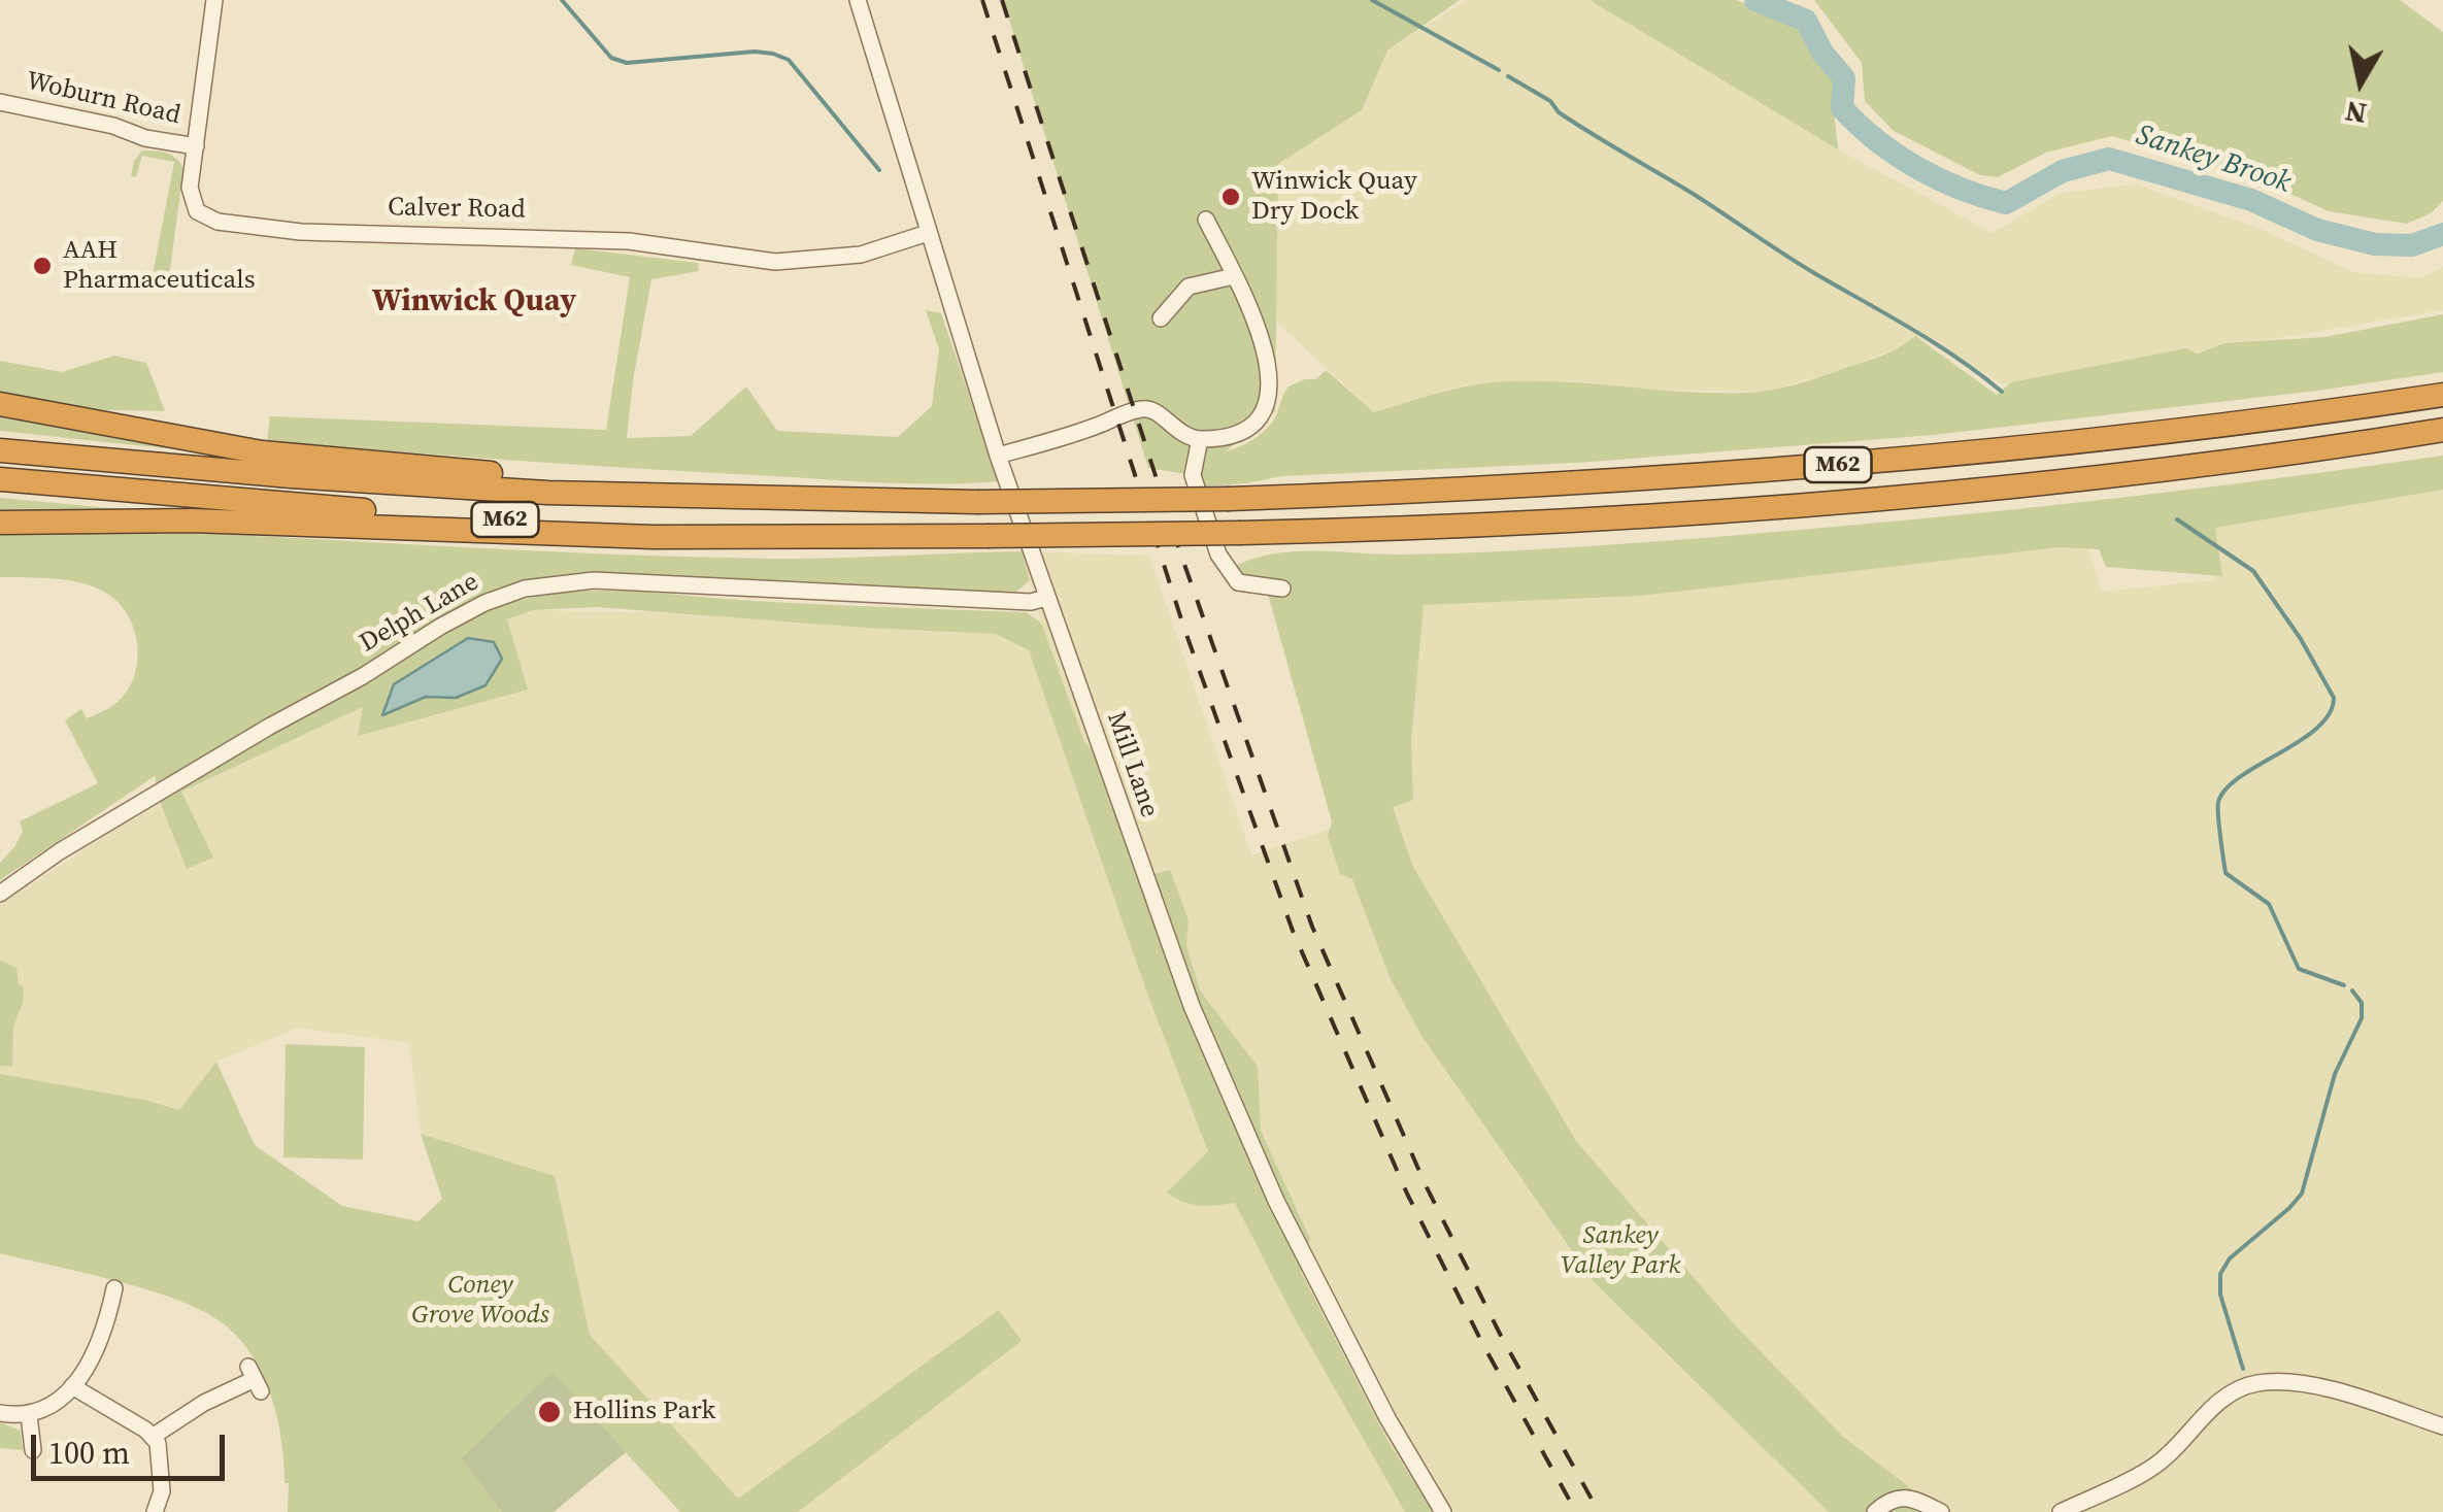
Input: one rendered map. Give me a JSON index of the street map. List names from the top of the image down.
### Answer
{
  "streets": {
    "highway": ["M62"],
    "street": [
      "Woburn Road",
      "Calver Road",
      "Delph Lane",
      "Mill Lane"
    ]
  },
  "crossings": [
    ["Woburn Road", "Calver Road"],
    ["Calver Road", "Mill Lane"],
    ["Delph Lane", "Mill Lane"]
  ],
  "districts": ["Winwick Quay"],
  "water": ["Sankey Brook"],
  "parks": ["Sankey Valley Park", "Coney Grove Woods"],
  "places": ["Winwick Quay Dry Dock", "AAH Pharmaceuticals", "Hollins Park"],
  "scale_bar": "100 m",
  "north": "bottom"
}
